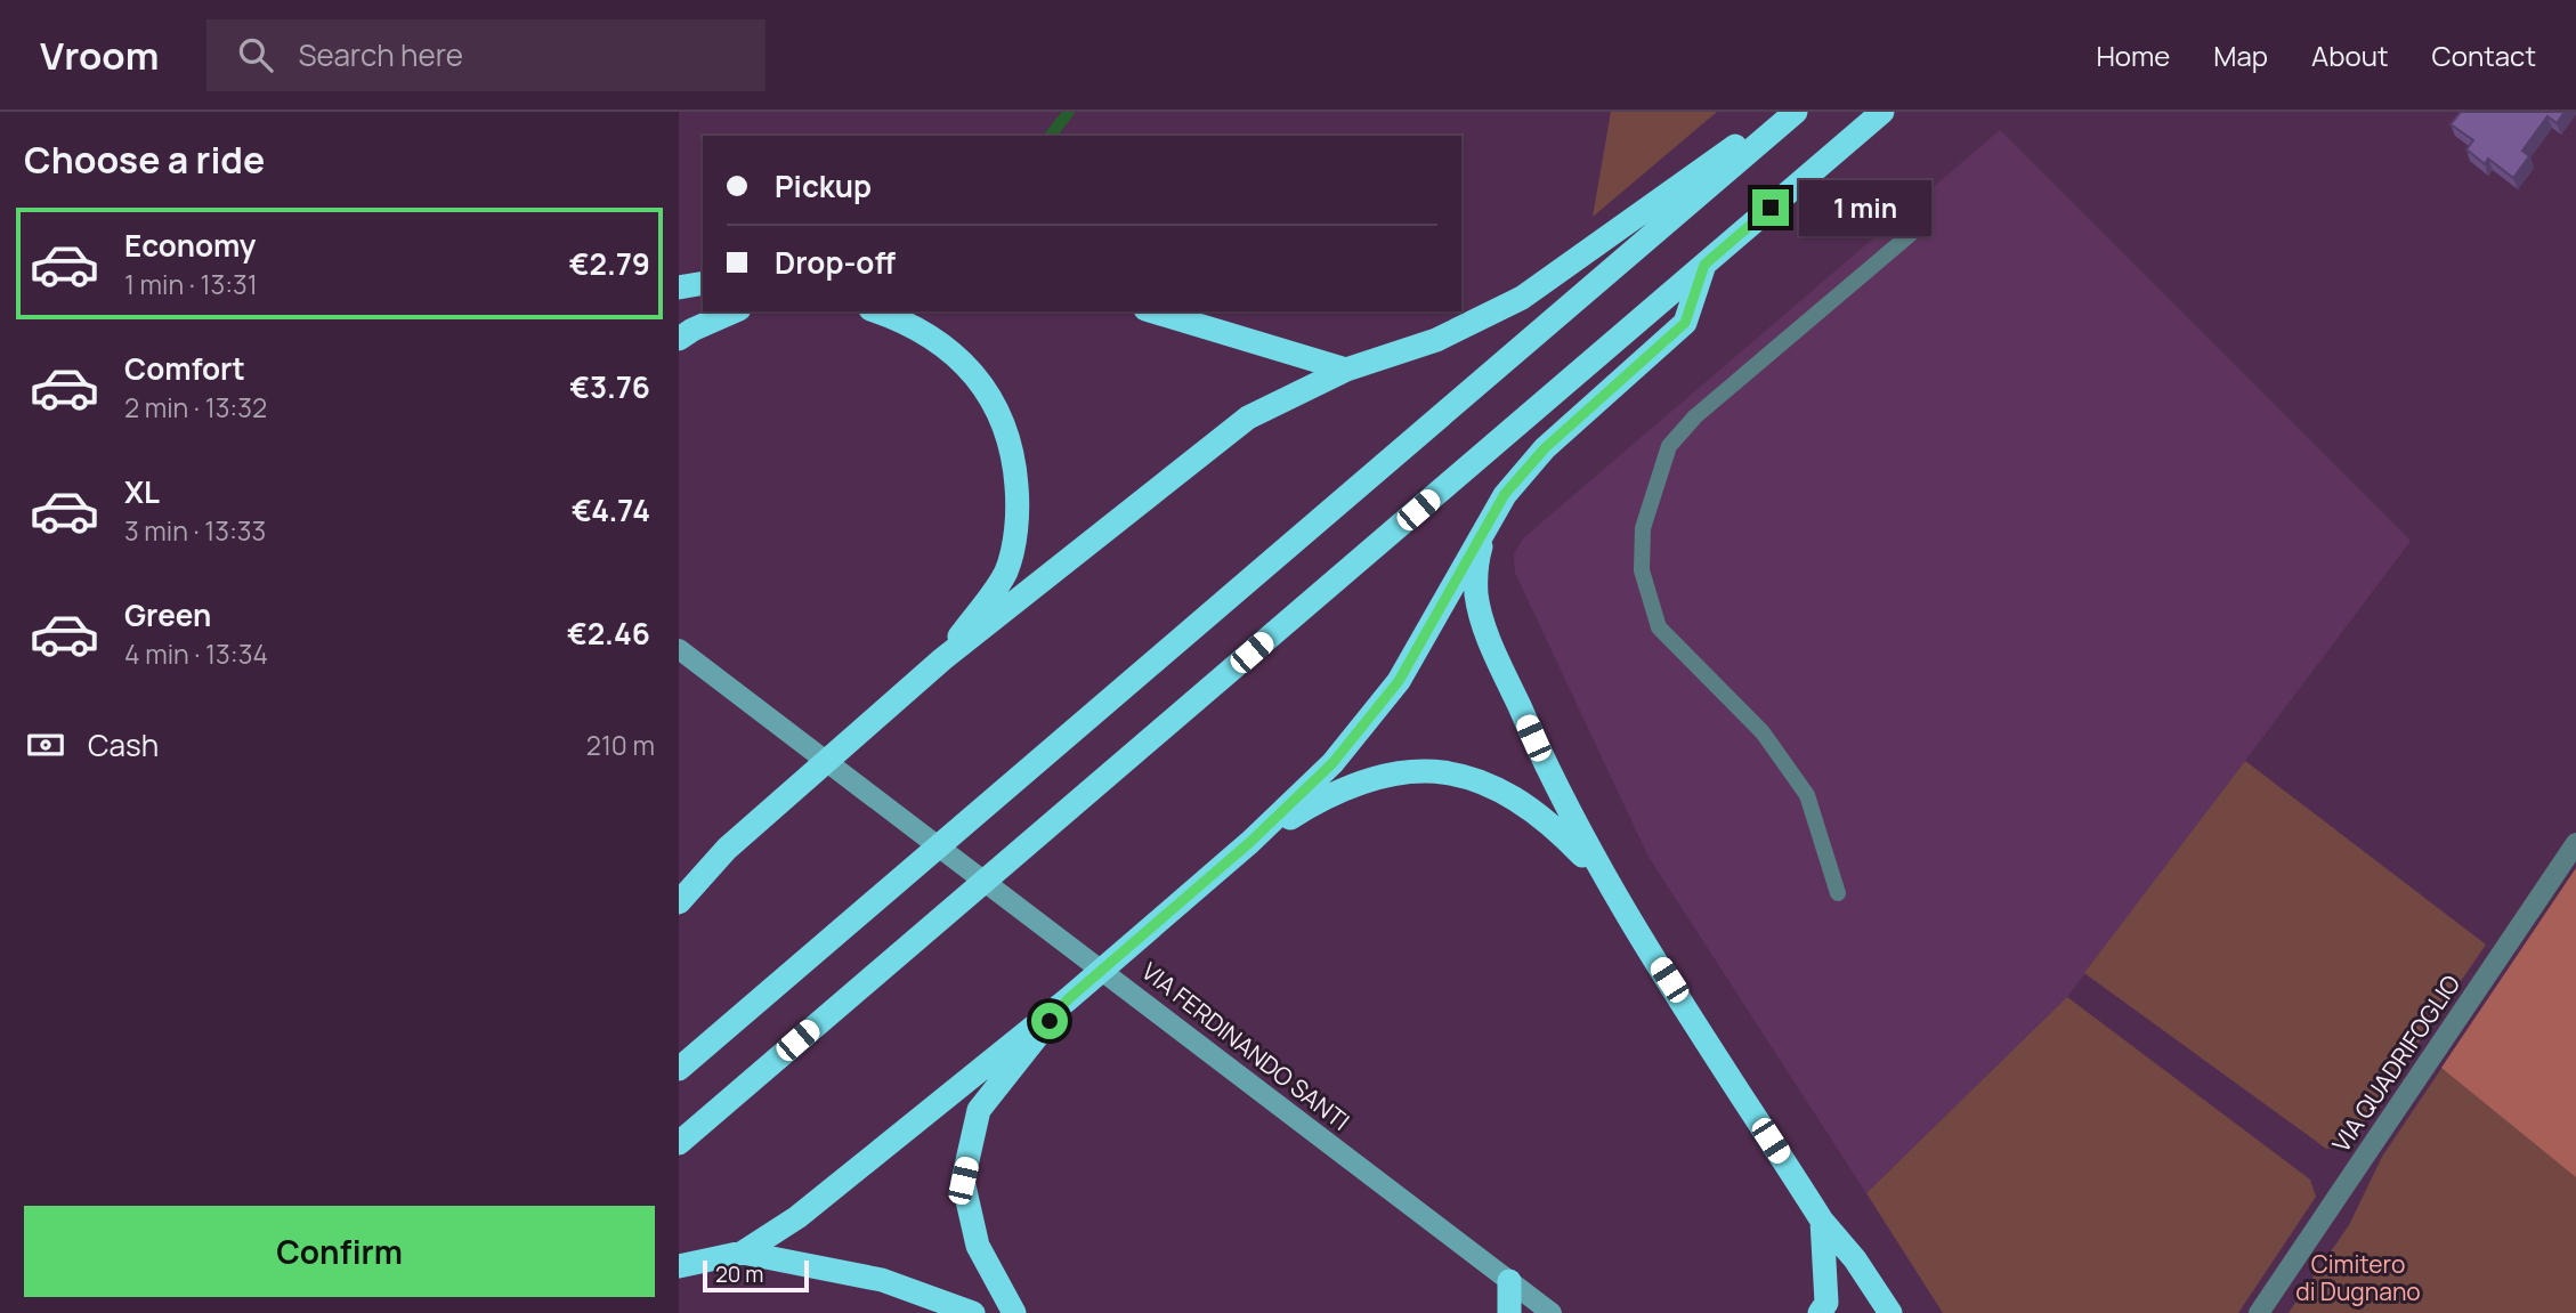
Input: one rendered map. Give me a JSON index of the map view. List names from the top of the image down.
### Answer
{
  "streets": {
    "main road": ["VIA FERDINANDO SANTI"],
    "street": ["VIA QUADRIFOGLIO"]
  },
  "parks": ["Cimitero di Dugnano"],
  "scale_bar": "20 m",
  "page": {
    "header": "Vroom",
    "search": "Search here",
    "nav": [
      "Home",
      "Map",
      "About",
      "Contact"
    ],
    "heading": "Choose a ride",
    "banner": ["Pickup", "Drop-off"],
    "bubble": "1 min",
    "list": [
      {
        "name": "Economy",
        "note": "1 min · 13:31",
        "value": "€2.79"
      },
      {
        "name": "Comfort",
        "note": "2 min · 13:32",
        "value": "€3.76"
      },
      {
        "name": "XL",
        "note": "3 min · 13:33",
        "value": "€4.74"
      },
      {
        "name": "Green",
        "note": "4 min · 13:34",
        "value": "€2.46"
      }
    ],
    "pay": ["Cash", "210 m"],
    "buttons": "Confirm",
    "scale": "20 m"
  }
}
